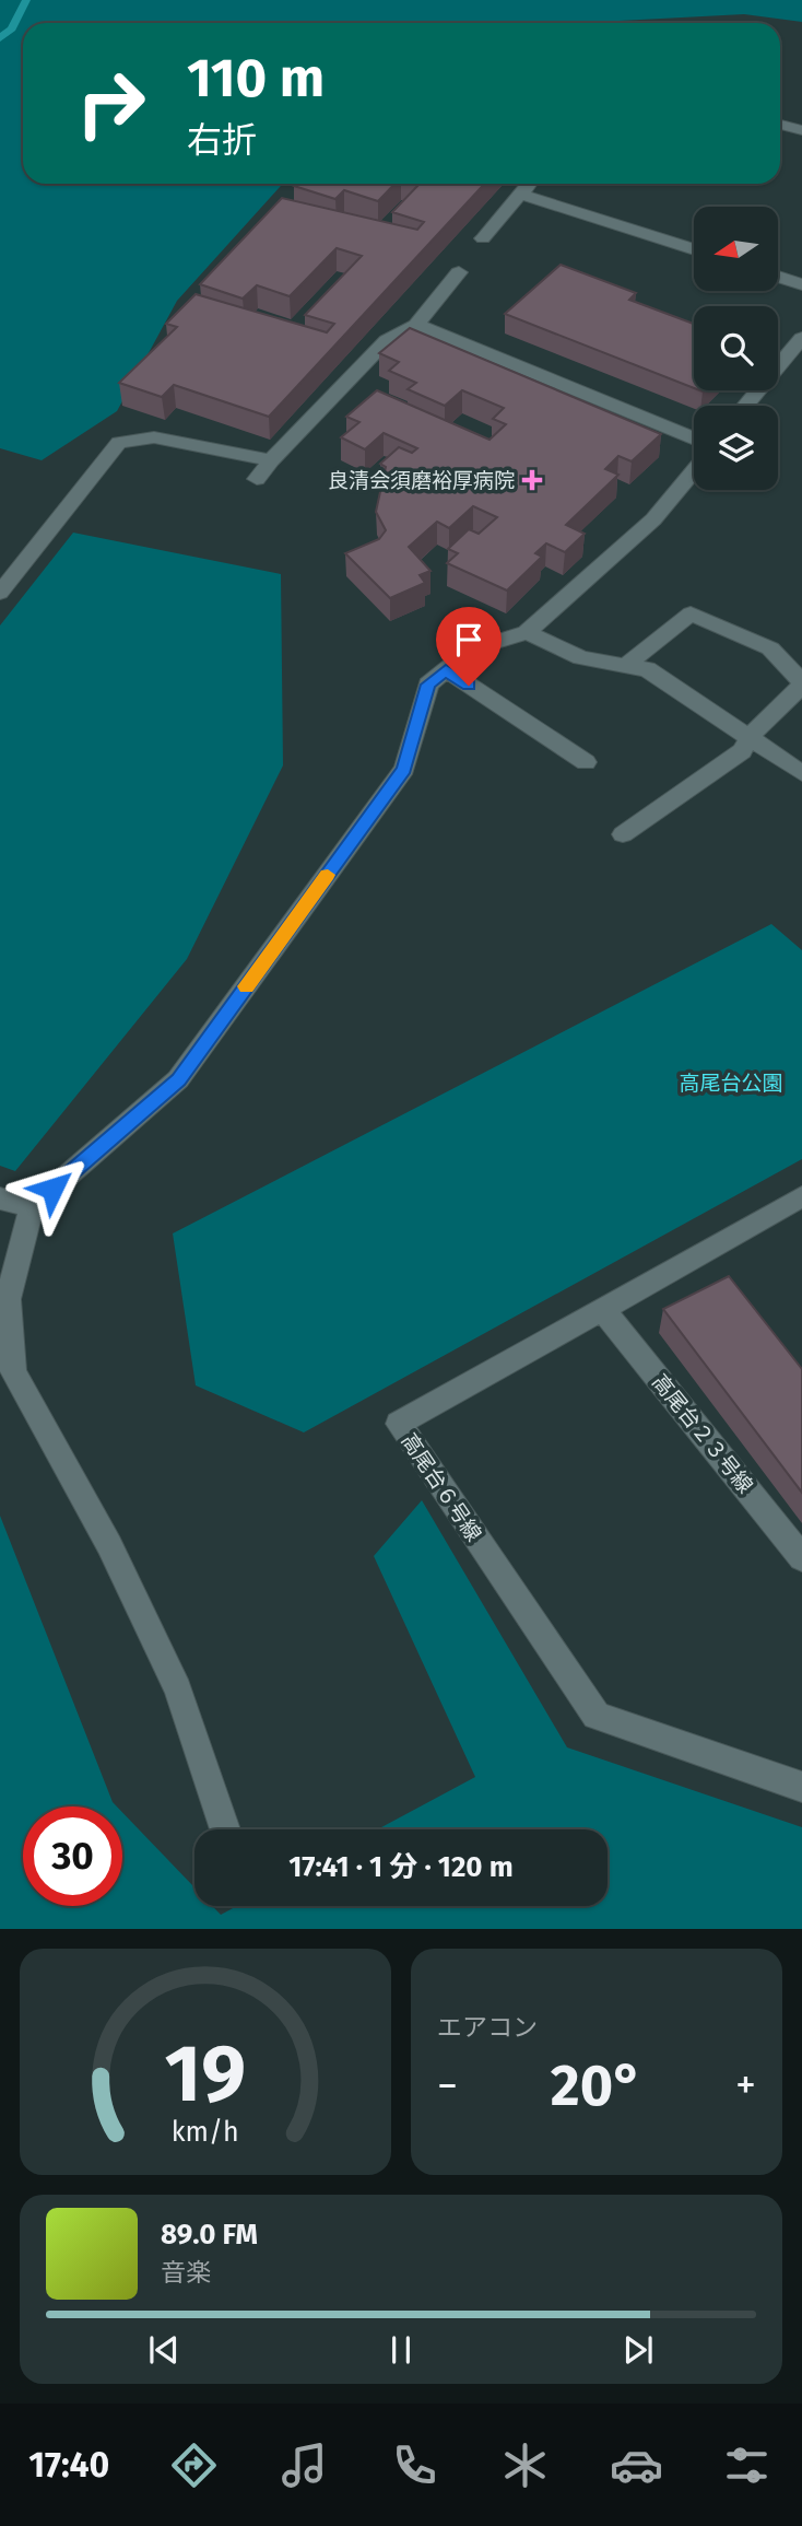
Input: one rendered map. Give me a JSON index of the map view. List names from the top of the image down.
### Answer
{
  "streets": {
    "street": ["高尾台２３号線", "高尾台６号線"]
  },
  "crossings": [
    ["高尾台２３号線", "高尾台６号線"]
  ],
  "parks": ["高尾台公園"],
  "places": {
    "health": ["良清会須磨裕厚病院"]
  },
  "north": "left",
  "page": {
    "turn": ["110 m", "右折"],
    "limit": "30",
    "trip": "17:41 · 1 分 · 120 m",
    "tile": "エアコン",
    "heat": ["−", "20°", "+"],
    "song": ["89.0 FM", "音楽"],
    "tabs": "17:40",
    "gauge": ["19", "km/h"]
  }
}
